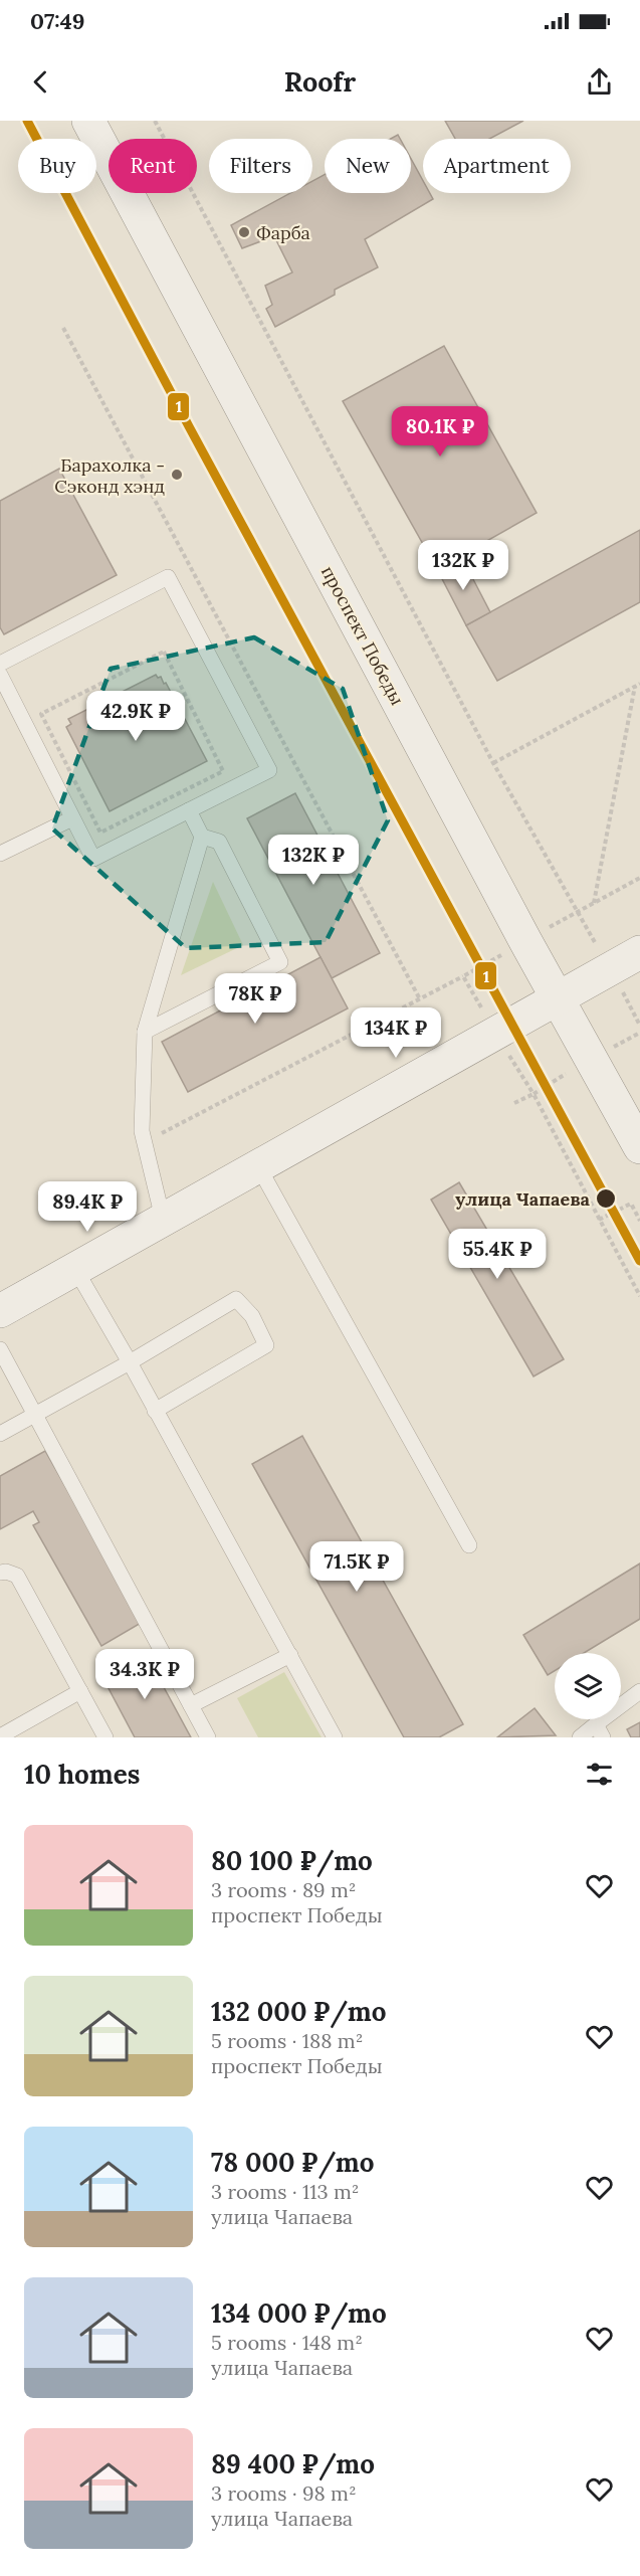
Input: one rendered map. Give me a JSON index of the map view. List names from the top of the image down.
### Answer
{
  "streets": {
    "main road": ["проспект Победы"]
  },
  "places": ["Фарба", "Барахолка - Сэконд хэнд", "улица Чапаева"],
  "lines": ["transit line 1"],
  "page": {
    "status": "07:49",
    "header": "Roofr",
    "chip": [
      "Buy",
      "Rent",
      "Filters",
      "New",
      "Apartment"
    ],
    "price": [
      "80.1K ₽",
      "132K ₽",
      "42.9K ₽",
      "132K ₽",
      "78K ₽",
      "134K ₽",
      "89.4K ₽",
      "55.4K ₽",
      "71.5K ₽",
      "34.3K ₽"
    ],
    "heading": "10 homes",
    "list": [
      {
        "name": "80 100 ₽/mo",
        "note": "3 rooms · 89 m² · проспект Победы"
      },
      {
        "name": "132 000 ₽/mo",
        "note": "5 rooms · 188 m² · проспект Победы"
      },
      {
        "name": "78 000 ₽/mo",
        "note": "3 rooms · 113 m² · улица Чапаева"
      },
      {
        "name": "134 000 ₽/mo",
        "note": "5 rooms · 148 m² · улица Чапаева"
      },
      {
        "name": "89 400 ₽/mo",
        "note": "3 rooms · 98 m² · улица Чапаева"
      }
    ]
  }
}
